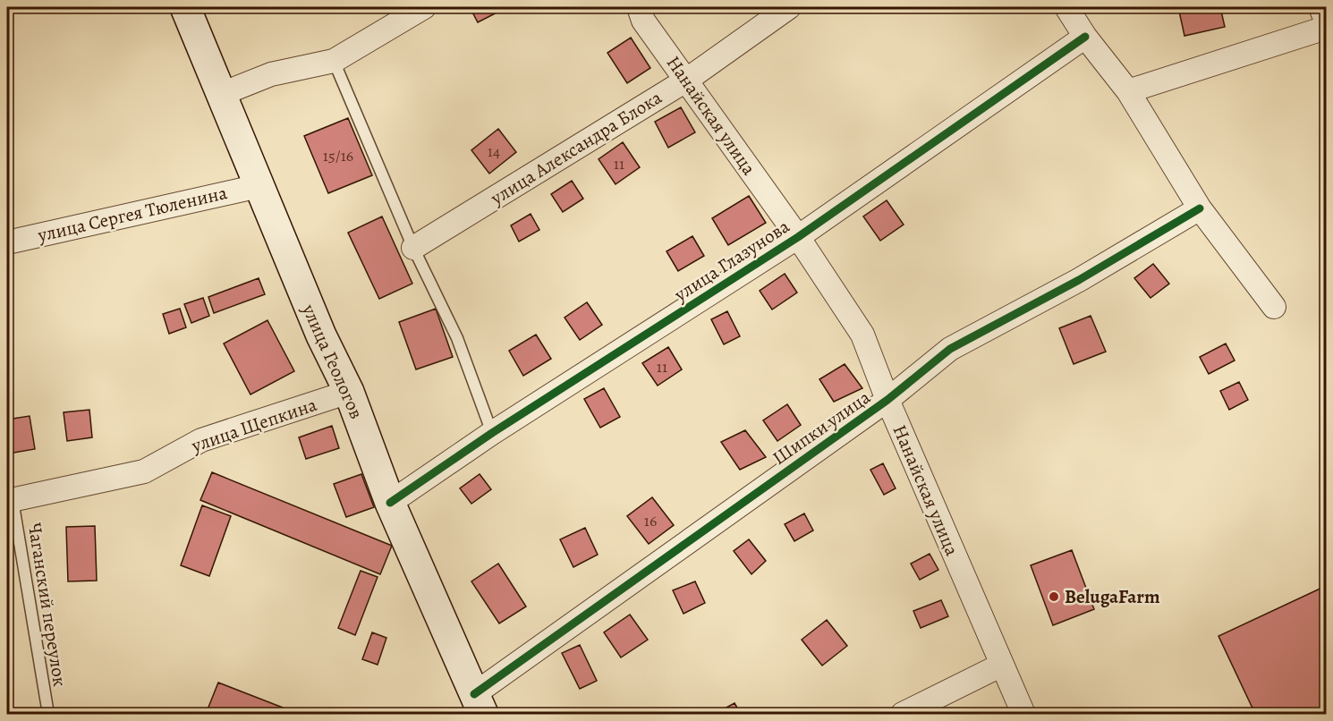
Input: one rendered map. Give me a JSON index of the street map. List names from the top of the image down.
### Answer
{
  "streets": {
    "street": [
      "Нанайская улица",
      "улица Александра Блока",
      "улица Сергея Тюленина",
      "улица Глазунова",
      "улица Геологов",
      "улица Щепкина",
      "Шипки улица"
    ],
    "lane": ["Чаганский переулок"]
  },
  "crossings": [
    ["Нанайская улица", "улица Александра Блока"],
    ["Нанайская улица", "улица Глазунова"],
    ["Нанайская улица", "Шипки улица"],
    ["улица Сергея Тюленина", "улица Геологов"],
    ["улица Глазунова", "улица Геологов"],
    ["улица Геологов", "улица Щепкина"],
    ["улица Геологов", "Шипки улица"],
    ["улица Щепкина", "Чаганский переулок"]
  ],
  "places": ["BelugaFarm"],
  "house_numbers": [
    "14",
    "15/16",
    "11",
    "11",
    "16"
  ]
}
